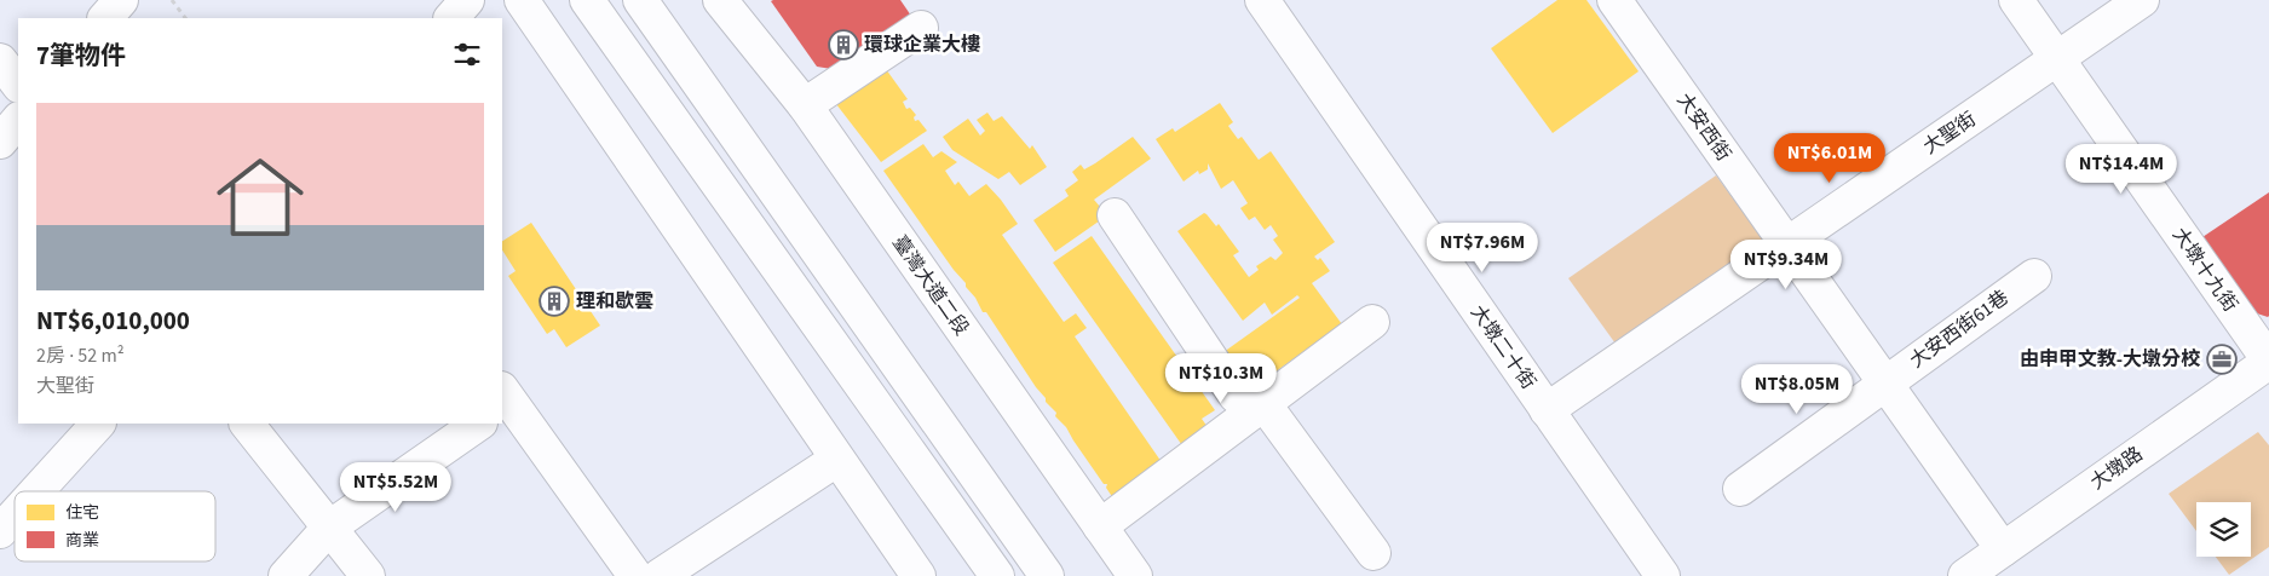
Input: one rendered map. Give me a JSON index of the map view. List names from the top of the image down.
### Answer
{
  "streets": {
    "street": [
      "大安西街",
      "大聖街",
      "大墩十九街",
      "臺灣大道二段",
      "大安西街61巷",
      "大墩二十街",
      "大墩路"
    ]
  },
  "crossings": [
    ["大安西街", "大聖街"],
    ["大安西街", "大安西街61巷"],
    ["大安西街", "大墩路"],
    ["大聖街", "大墩十九街"],
    ["大聖街", "大墩二十街"],
    ["大墩十九街", "大墩路"]
  ],
  "places": {
    "building": ["環球企業大樓", "理和歇雲"],
    "office": ["由申甲文教-大墩分校"]
  },
  "legend": ["住宅", "商業"],
  "page": {
    "heading": "7筆物件",
    "list": [
      {
        "name": "NT$6,010,000",
        "note": "2房 · 52 m² · 大聖街"
      }
    ],
    "price": [
      "NT$6.01M",
      "NT$14.4M",
      "NT$7.96M",
      "NT$9.34M",
      "NT$10.3M",
      "NT$8.05M",
      "NT$5.52M"
    ]
  }
}
